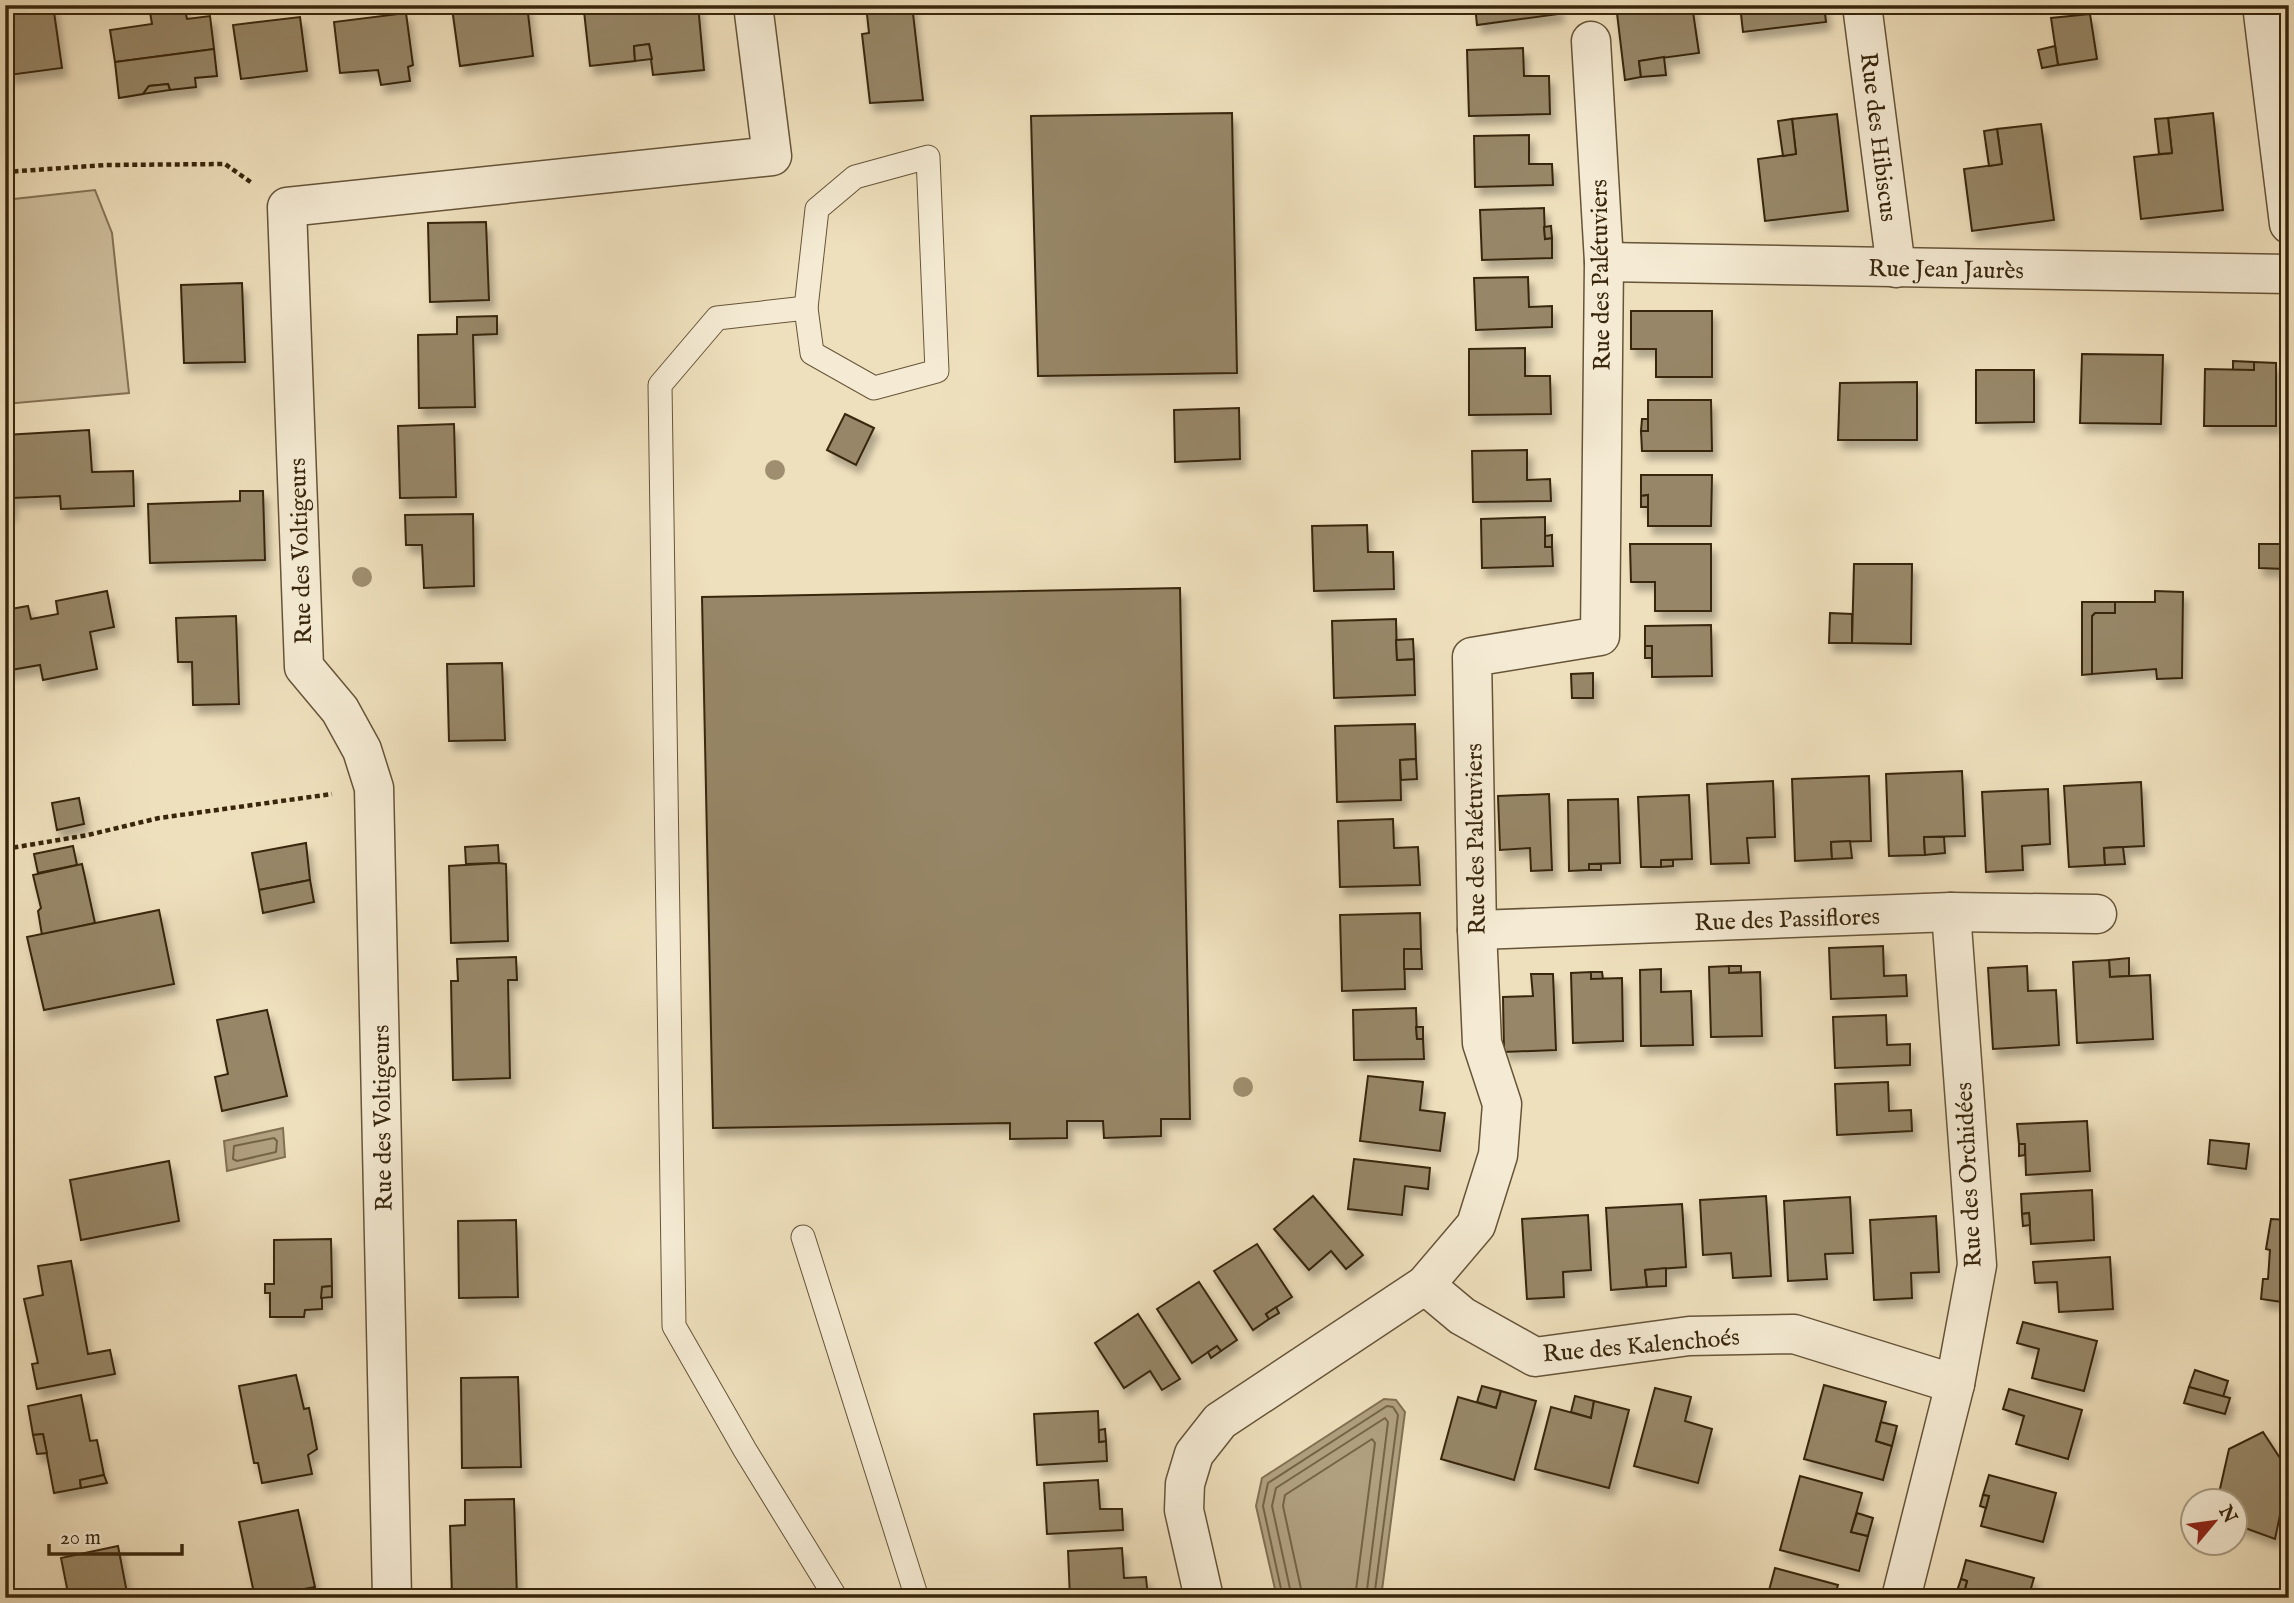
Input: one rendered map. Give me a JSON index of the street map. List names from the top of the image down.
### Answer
{
  "streets": {
    "street": [
      "Rue des Hibiscus",
      "Rue Jean Jaurès",
      "Rue des Palétuviers",
      "Rue des Voltigeurs",
      "Rue des Passiflores",
      "Rue des Orchidées",
      "Rue des Kalenchoés"
    ]
  },
  "crossings": [
    ["Rue des Hibiscus", "Rue Jean Jaurès"],
    ["Rue Jean Jaurès", "Rue des Palétuviers"],
    ["Rue des Palétuviers", "Rue des Passiflores"],
    ["Rue des Palétuviers", "Rue des Kalenchoés"],
    ["Rue des Passiflores", "Rue des Orchidées"],
    ["Rue des Orchidées", "Rue des Kalenchoés"]
  ],
  "scale_bar": "20 m",
  "north": "top right"
}
